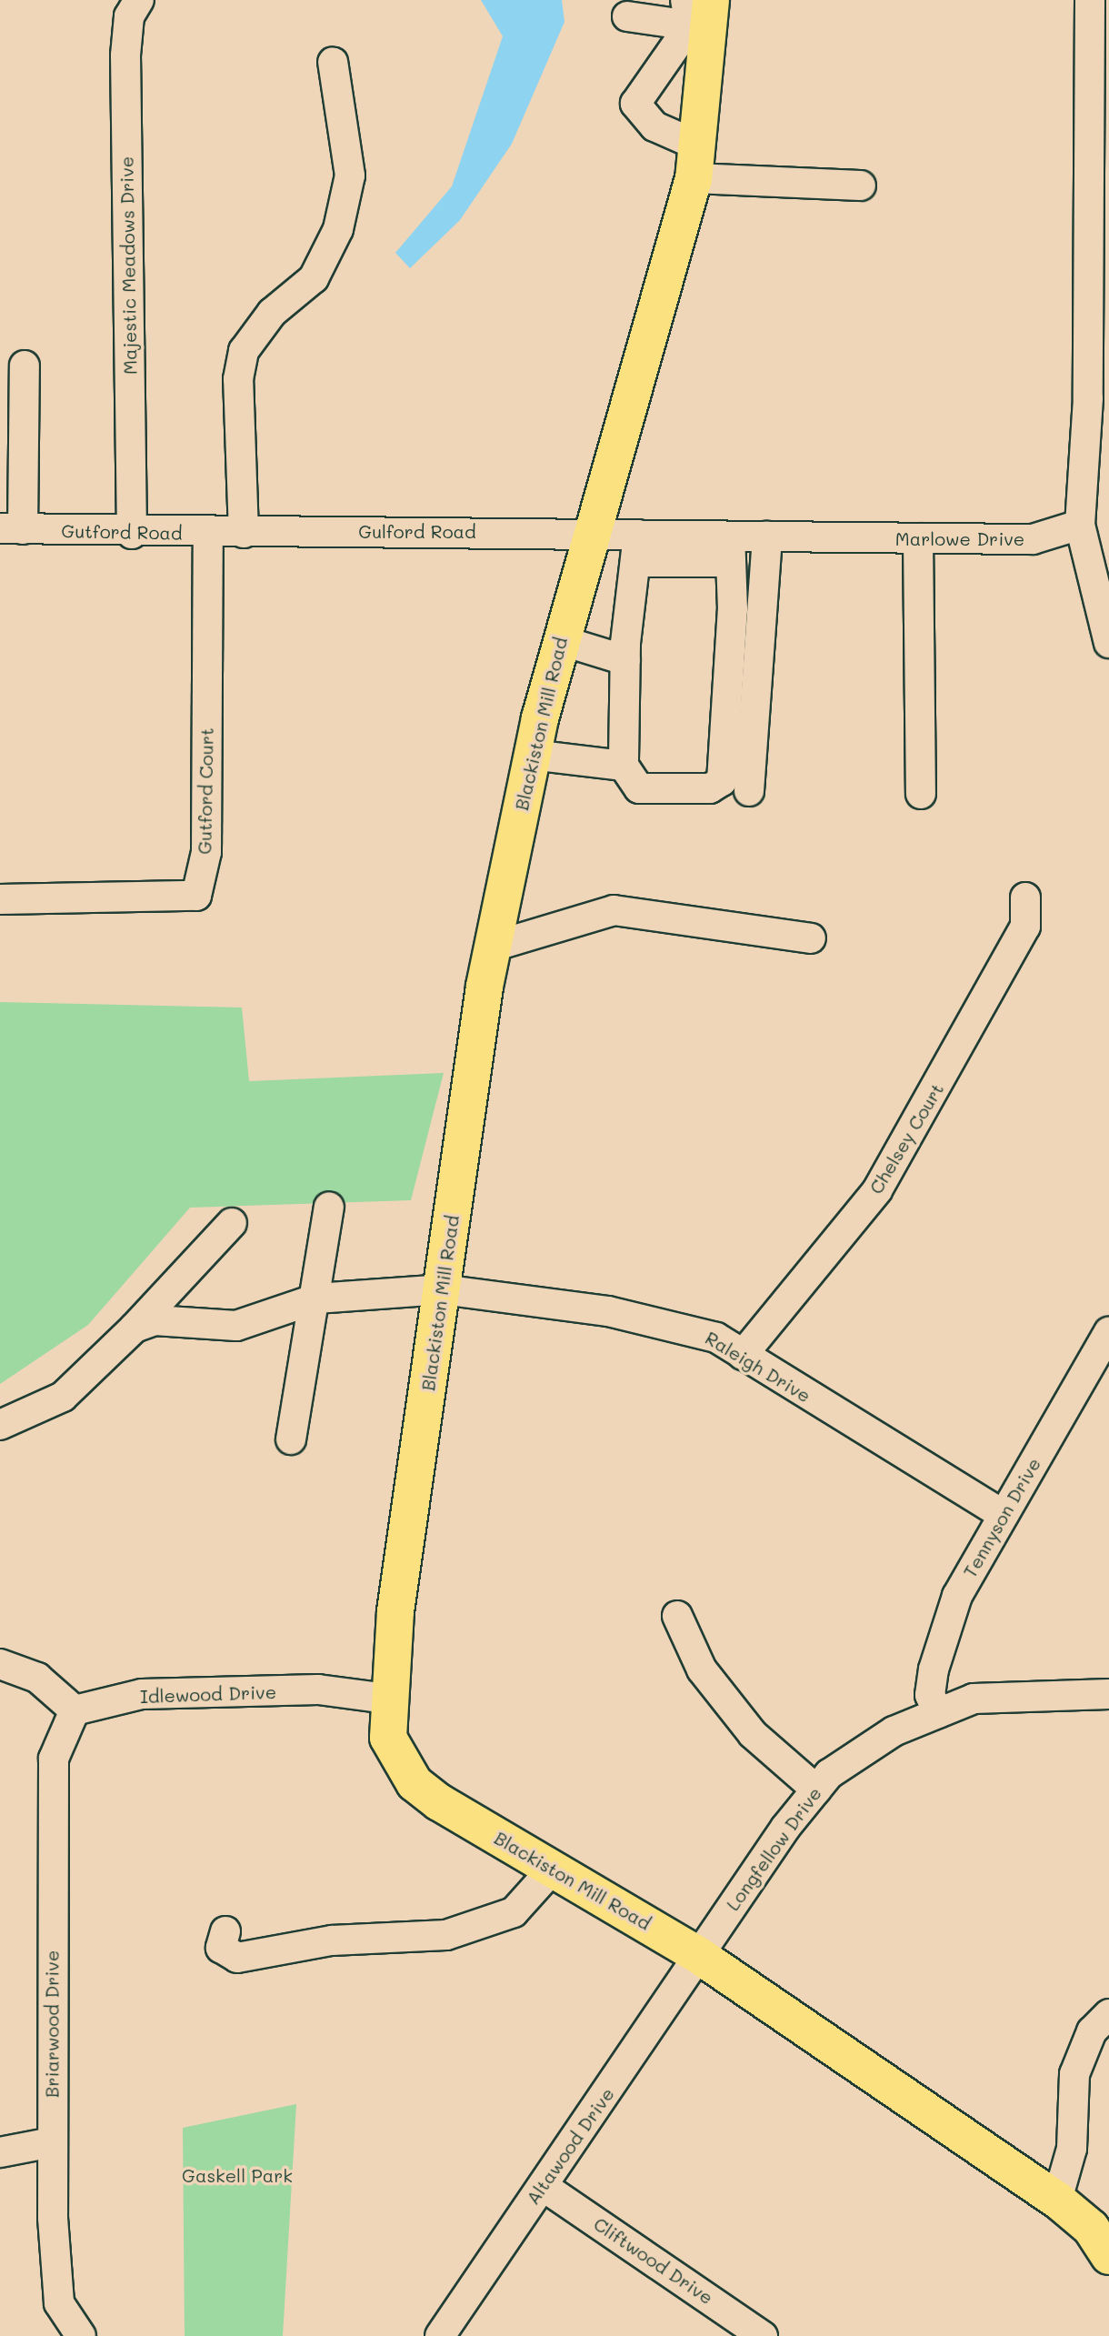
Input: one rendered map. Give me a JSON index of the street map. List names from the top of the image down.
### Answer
{
  "streets": {
    "main road": ["Blackiston Mill Road"],
    "street": [
      "Majestic Meadows Drive",
      "Gulford Road",
      "Gutford Road",
      "Marlowe Drive",
      "Gutford Court",
      "Chelsey Court",
      "Raleigh Drive",
      "Tennyson Drive",
      "Idlewood Drive",
      "Longfellow Drive",
      "Briarwood Drive",
      "Altawood Drive",
      "Cliftwood Drive"
    ]
  },
  "crossings": [
    ["Majestic Meadows Drive", "Gutford Road"],
    ["Gulford Road", "Gutford Road"],
    ["Gulford Road", "Marlowe Drive"],
    ["Gulford Road", "Blackiston Mill Road"],
    ["Gutford Road", "Gutford Court"],
    ["Marlowe Drive", "Blackiston Mill Road"],
    ["Blackiston Mill Road", "Raleigh Drive"],
    ["Blackiston Mill Road", "Idlewood Drive"],
    ["Blackiston Mill Road", "Longfellow Drive"],
    ["Blackiston Mill Road", "Altawood Drive"],
    ["Chelsey Court", "Raleigh Drive"],
    ["Raleigh Drive", "Tennyson Drive"],
    ["Tennyson Drive", "Longfellow Drive"],
    ["Idlewood Drive", "Briarwood Drive"],
    ["Longfellow Drive", "Altawood Drive"],
    ["Altawood Drive", "Cliftwood Drive"]
  ],
  "parks": ["Gaskell Park"]
}
